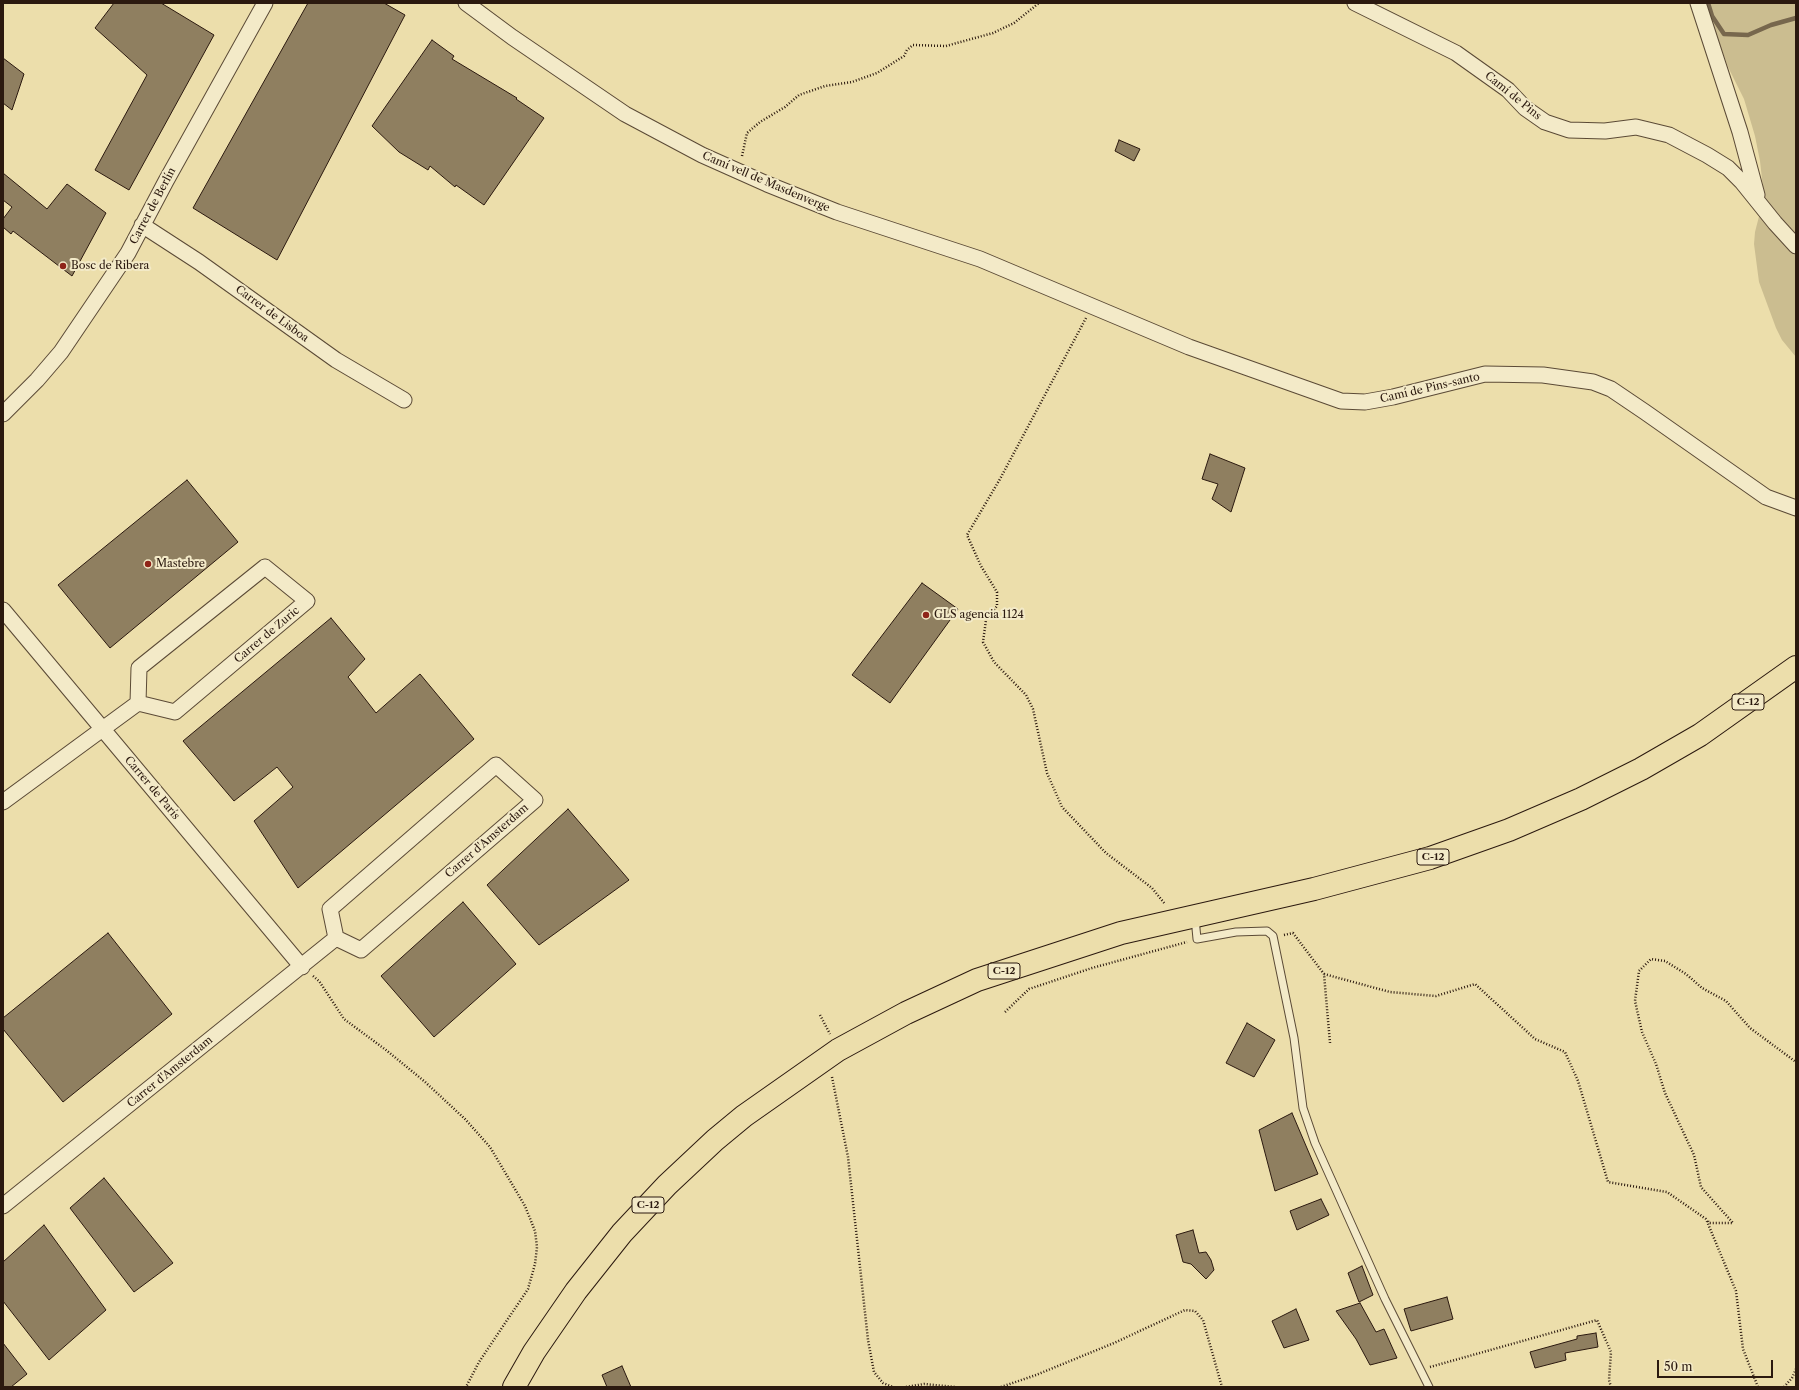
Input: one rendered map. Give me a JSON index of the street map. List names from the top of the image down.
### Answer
{
  "streets": {
    "main road": ["C-12"],
    "street": [
      "Camí de Pins",
      "Camí vell de Masdenverge",
      "Carrer de Berlín",
      "Carrer de Lisboa",
      "Camí de Pins-santo",
      "Carrer de Zuric",
      "Carrer de París",
      "Carrer d'Amsterdam"
    ]
  },
  "crossings": [
    ["Camí vell de Masdenverge", "Camí de Pins-santo"],
    ["Carrer de Berlín", "Carrer de Lisboa"],
    ["Carrer de París", "Carrer d'Amsterdam"]
  ],
  "places": ["Bosc de Ribera", "Mastebre", "GLS agencia 1124"],
  "scale_bar": "50 m"
}
